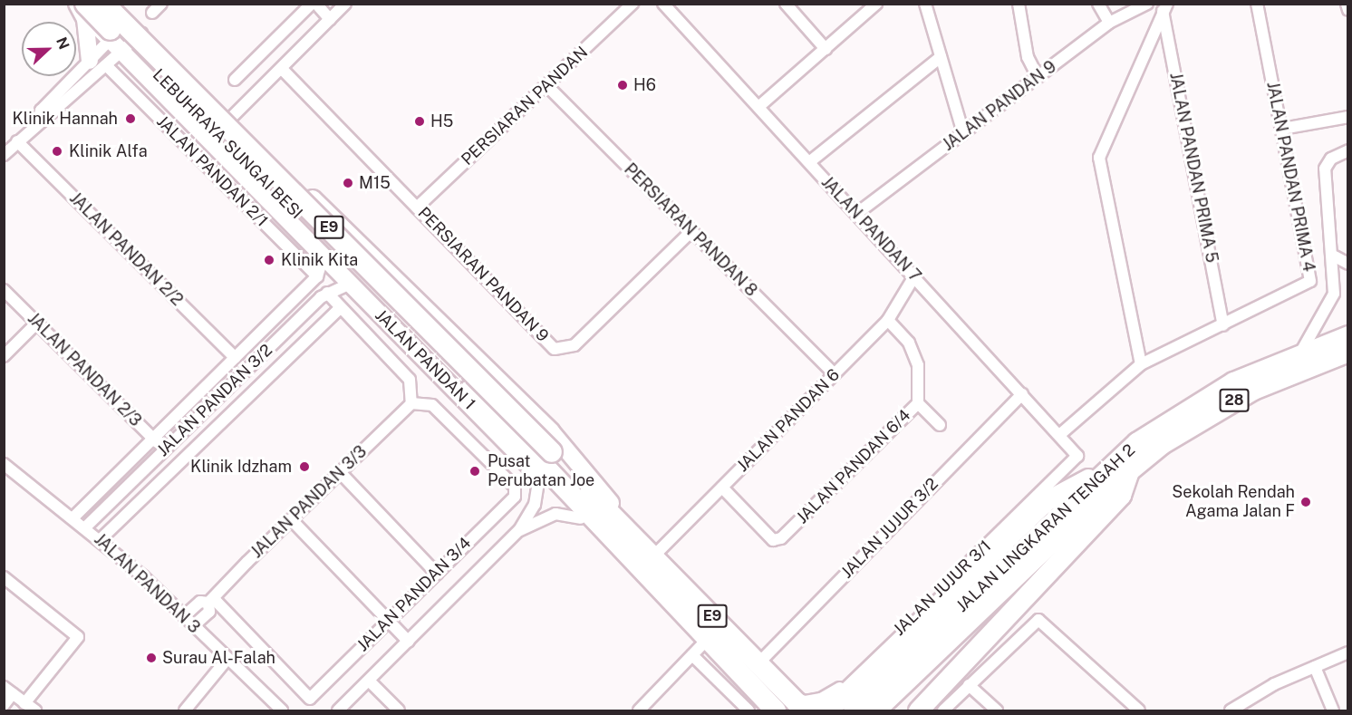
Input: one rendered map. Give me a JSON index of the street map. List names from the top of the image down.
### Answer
{
  "streets": {
    "highway": [
      "LEBUHRAYA SUNGAI BESI",
      "E9",
      "JALAN PANDAN 1",
      "28",
      "JALAN LINGKARAN TENGAH 2"
    ],
    "street": [
      "PERSIARAN PANDAN",
      "JALAN PANDAN 9",
      "JALAN PANDAN PRIMA 5",
      "JALAN PANDAN 2/1",
      "JALAN PANDAN PRIMA 4",
      "JALAN PANDAN 7",
      "PERSIARAN PANDAN 8",
      "JALAN PANDAN 2/2",
      "PERSIARAN PANDAN 9",
      "JALAN PANDAN 2/3",
      "JALAN PANDAN 3/2",
      "JALAN PANDAN 6",
      "JALAN PANDAN 6/4",
      "JALAN PANDAN 3/3",
      "JALAN JUJUR 3/2",
      "JALAN PANDAN 3",
      "JALAN JUJUR 3/1",
      "JALAN PANDAN 3/4"
    ]
  },
  "crossings": [
    ["PERSIARAN PANDAN", "PERSIARAN PANDAN 8"],
    ["PERSIARAN PANDAN", "PERSIARAN PANDAN 9"],
    ["JALAN PANDAN 9", "JALAN PANDAN 7"],
    ["LEBUHRAYA SUNGAI BESI", "JALAN PANDAN 1"],
    ["JALAN PANDAN PRIMA 5", "JALAN PANDAN PRIMA 4"],
    ["JALAN PANDAN PRIMA 4", "JALAN PANDAN 7"],
    ["JALAN PANDAN 7", "JALAN PANDAN 6"],
    ["JALAN PANDAN 7", "JALAN JUJUR 3/2"],
    ["JALAN PANDAN 7", "JALAN JUJUR 3/1"],
    ["PERSIARAN PANDAN 8", "PERSIARAN PANDAN 9"],
    ["PERSIARAN PANDAN 8", "JALAN PANDAN 6"],
    ["JALAN PANDAN 1", "JALAN PANDAN 3/2"],
    ["JALAN PANDAN 1", "JALAN PANDAN 6"],
    ["JALAN PANDAN 1", "JALAN JUJUR 3/2"],
    ["JALAN PANDAN 1", "JALAN JUJUR 3/1"],
    ["JALAN PANDAN 2/3", "JALAN PANDAN 3/2"],
    ["JALAN PANDAN 3/2", "JALAN PANDAN 3"],
    ["JALAN PANDAN 6", "JALAN PANDAN 6/4"],
    ["JALAN PANDAN 3/3", "JALAN PANDAN 3"],
    ["JALAN PANDAN 3/3", "JALAN PANDAN 3/4"]
  ],
  "places": [
    "H6",
    "Klinik Hannah",
    "H5",
    "Klinik Alfa",
    "M15",
    "Klinik Kita",
    "Klinik Idzham",
    "Pusat Perubatan Joe",
    "Sekolah Rendah Agama Jalan F",
    "Surau Al-Falah"
  ],
  "north": "right"
}
